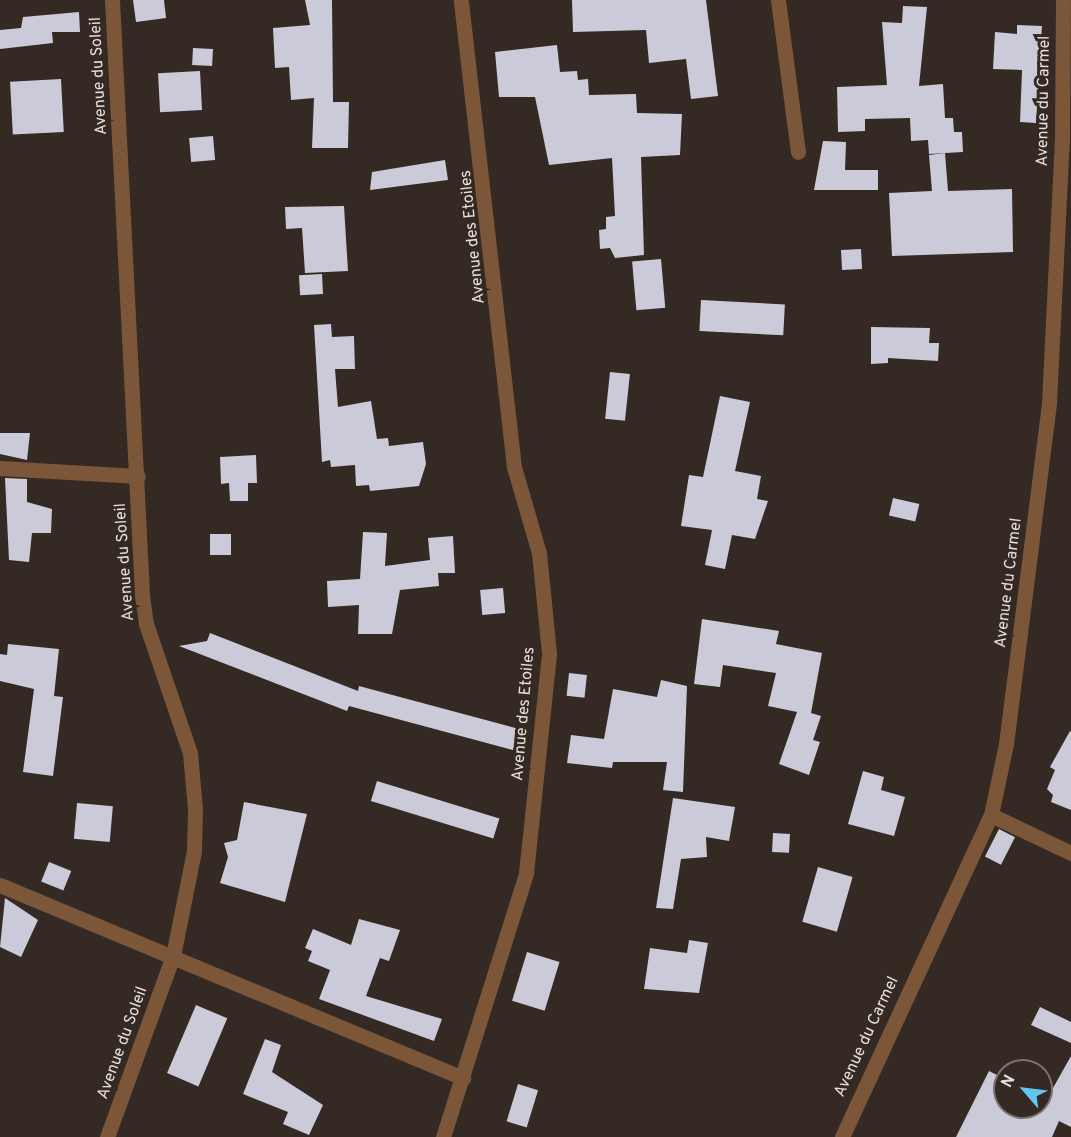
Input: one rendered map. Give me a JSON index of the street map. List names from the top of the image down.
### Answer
{
  "streets": {
    "street": ["Avenue du Soleil", "Avenue du Carmel", "Avenue des Etoiles"]
  },
  "north": "top left"
}
